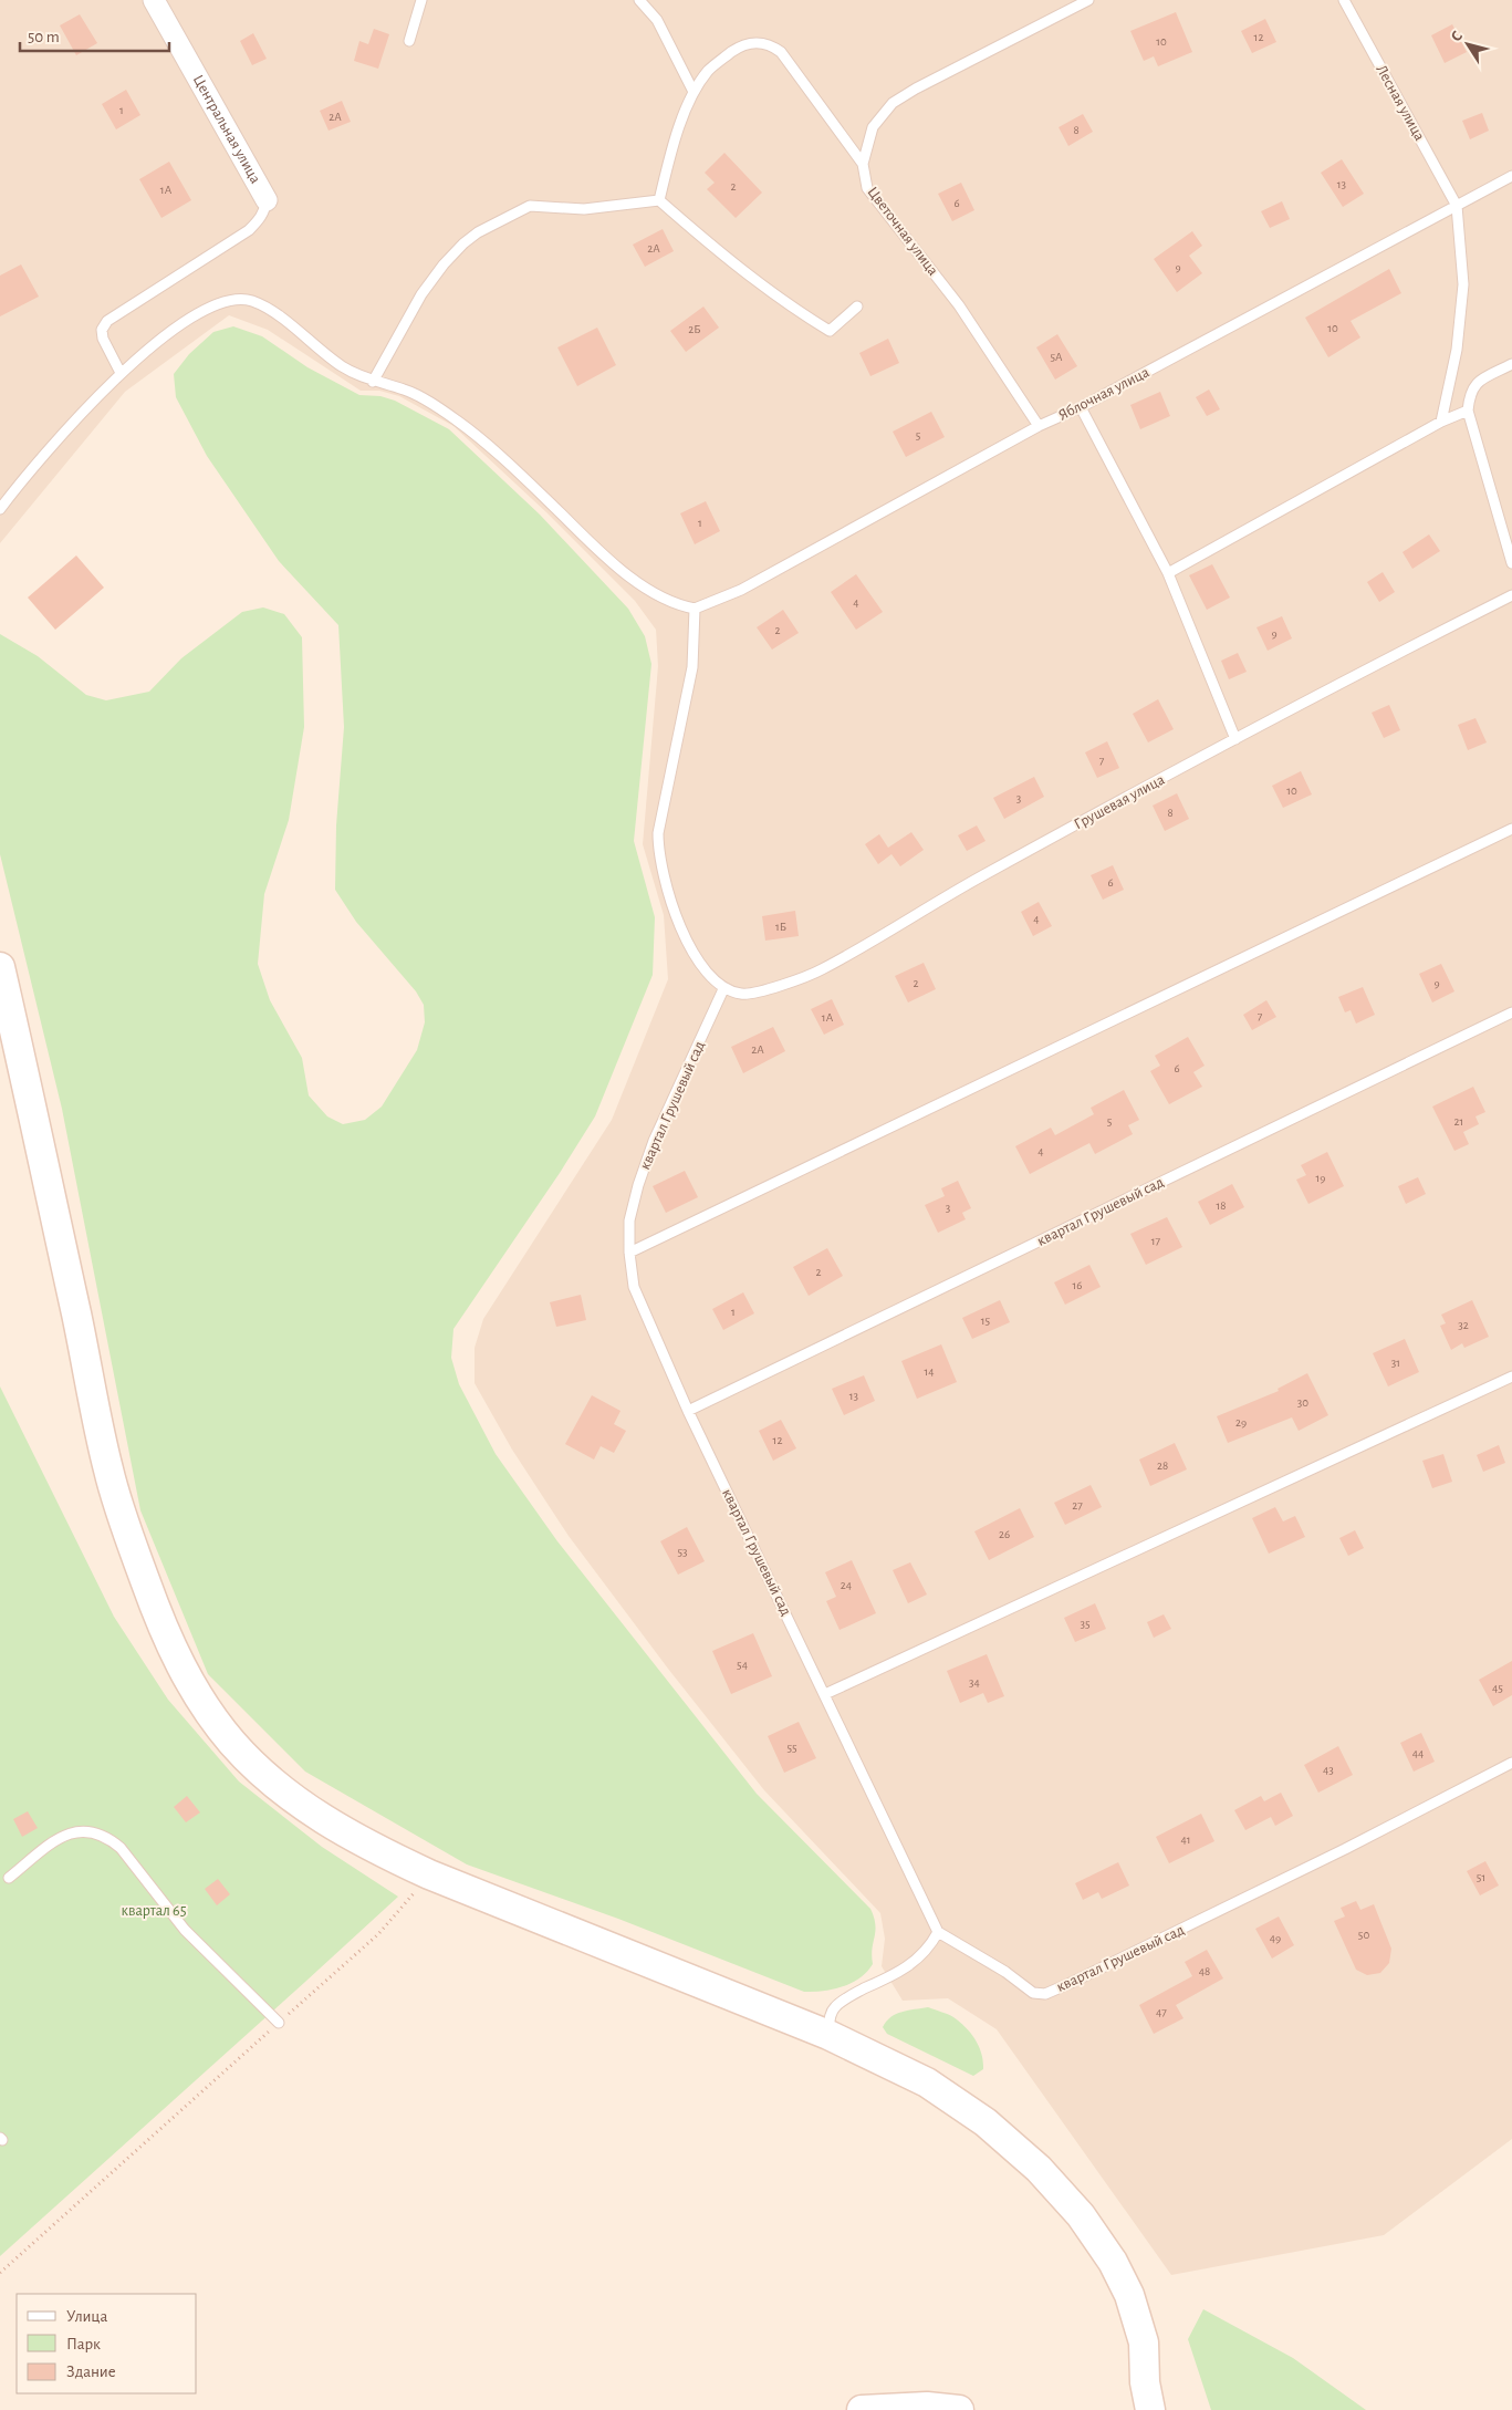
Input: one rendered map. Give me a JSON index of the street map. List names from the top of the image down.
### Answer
{
  "streets": {
    "street": ["Центральная улица"],
    "lane": [
      "Лесная улица",
      "Цветочная улица",
      "Яблочная улица",
      "Грушевая улица",
      "квартал Грушевый сад"
    ]
  },
  "crossings": [
    ["Лесная улица", "Яблочная улица"],
    ["Цветочная улица", "Яблочная улица"],
    ["Грушевая улица", "квартал Грушевый сад"]
  ],
  "parks": ["квартал 65"],
  "house_numbers": [
    "12",
    "10",
    "1",
    "2А",
    "8",
    "13",
    "2",
    "1А",
    "6",
    "2А",
    "9",
    "10",
    "2Б",
    "5А",
    "5",
    "1",
    "4",
    "2",
    "9",
    "7",
    "10",
    "3",
    "8",
    "6",
    "4",
    "1Б",
    "2",
    "9",
    "7",
    "1А",
    "2А",
    "6",
    "5",
    "21",
    "4",
    "19",
    "18",
    "3",
    "17",
    "2",
    "16",
    "1",
    "15",
    "32",
    "31",
    "14",
    "13",
    "30",
    "29",
    "12",
    "28",
    "27",
    "26",
    "53",
    "24",
    "35",
    "54",
    "34",
    "45",
    "55",
    "44",
    "43",
    "41",
    "51",
    "50",
    "49",
    "48",
    "47"
  ],
  "legend": ["Улица", "Парк", "Здание"],
  "scale_bar": "50 m",
  "north": "top left"
}
